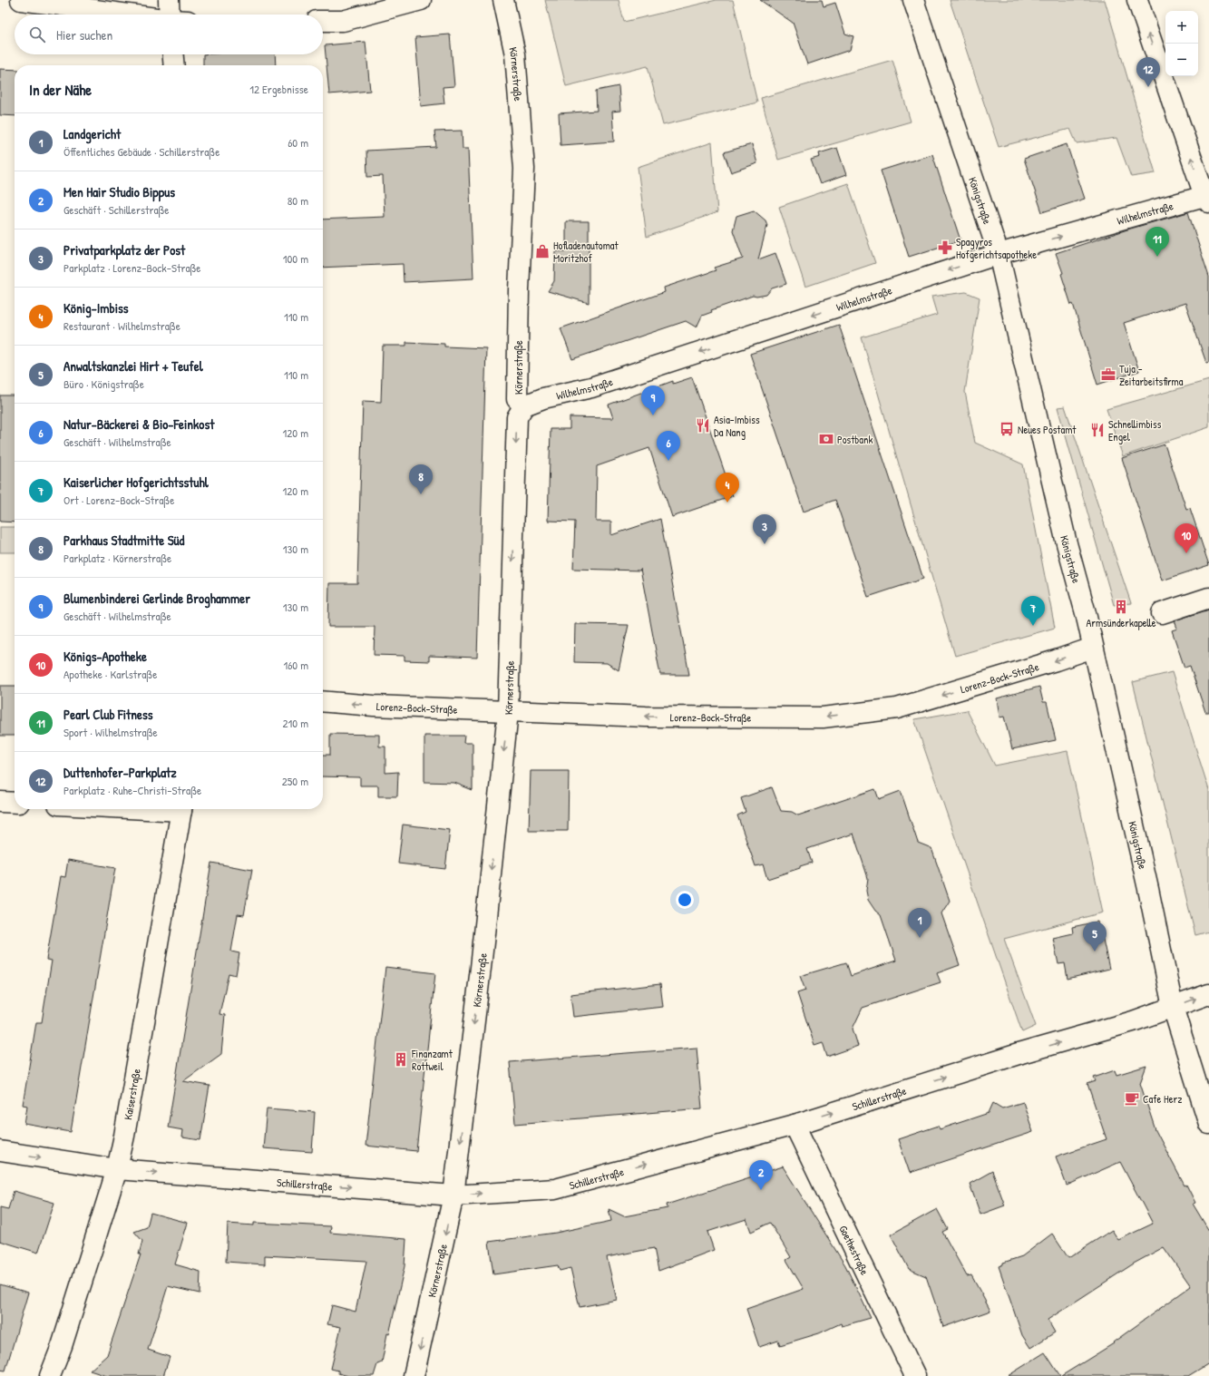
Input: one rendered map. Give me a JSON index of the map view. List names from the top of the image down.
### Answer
{
  "streets": {
    "street": [
      "Körnerstraße",
      "Königstraße",
      "Wilhelmstraße",
      "Lorenz-Bock-Straße",
      "Kaiserstraße",
      "Schillerstraße",
      "Goethestraße"
    ]
  },
  "crossings": [
    ["Körnerstraße", "Wilhelmstraße"],
    ["Körnerstraße", "Lorenz-Bock-Straße"],
    ["Körnerstraße", "Schillerstraße"],
    ["Königstraße", "Wilhelmstraße"],
    ["Königstraße", "Lorenz-Bock-Straße"],
    ["Königstraße", "Schillerstraße"],
    ["Kaiserstraße", "Schillerstraße"],
    ["Schillerstraße", "Goethestraße"]
  ],
  "one_way": ["Körnerstraße", "Lorenz-Bock-Straße", "Schillerstraße"],
  "places": {
    "pharmacy": ["Spagyros Hofgerichtsapotheke"],
    "shop": ["Hofladenautomat Moritzhof"],
    "office": ["Tuja - Zeitarbeitsfirma"],
    "restaurant": ["Asia-Imbiss Da Nang", "Schnellimbiss Engel"],
    "bus stop": ["Neues Postamt"],
    "bank": ["Postbank"],
    "building": ["Armsünderkapelle", "Finanzamt Rottweil"],
    "cafe": ["Cafe Herz"]
  },
  "page": {
    "map_buttons": ["+", "−"],
    "search": "Hier suchen",
    "pins": [
      "12",
      "11",
      "9",
      "6",
      "8",
      "4",
      "3",
      "10",
      "7",
      "1",
      "5",
      "2"
    ],
    "heading": ["In der Nähe", "12 Ergebnisse"],
    "list": [
      {
        "mark": "1",
        "name": "Landgericht",
        "note": "Öffentliches Gebäude · Schillerstraße",
        "value": "60 m"
      },
      {
        "mark": "2",
        "name": "Men Hair Studio Bippus",
        "note": "Geschäft · Schillerstraße",
        "value": "80 m"
      },
      {
        "mark": "3",
        "name": "Privatparkplatz der Post",
        "note": "Parkplatz · Lorenz-Bock-Straße",
        "value": "100 m"
      },
      {
        "mark": "4",
        "name": "König-Imbiss",
        "note": "Restaurant · Wilhelmstraße",
        "value": "110 m"
      },
      {
        "mark": "5",
        "name": "Anwaltskanzlei Hirt + Teufel",
        "note": "Büro · Königstraße",
        "value": "110 m"
      },
      {
        "mark": "6",
        "name": "Natur-Bäckerei & Bio-Feinkost",
        "note": "Geschäft · Wilhelmstraße",
        "value": "120 m"
      },
      {
        "mark": "7",
        "name": "Kaiserlicher Hofgerichtsstuhl",
        "note": "Ort · Lorenz-Bock-Straße",
        "value": "120 m"
      },
      {
        "mark": "8",
        "name": "Parkhaus Stadtmitte Süd",
        "note": "Parkplatz · Körnerstraße",
        "value": "130 m"
      },
      {
        "mark": "9",
        "name": "Blumenbinderei Gerlinde Broghammer",
        "note": "Geschäft · Wilhelmstraße",
        "value": "130 m"
      },
      {
        "mark": "10",
        "name": "Königs-Apotheke",
        "note": "Apotheke · Karlstraße",
        "value": "160 m"
      },
      {
        "mark": "11",
        "name": "Pearl Club Fitness",
        "note": "Sport · Wilhelmstraße",
        "value": "210 m"
      },
      {
        "mark": "12",
        "name": "Duttenhofer-Parkplatz",
        "note": "Parkplatz · Ruhe-Christi-Straße",
        "value": "250 m"
      }
    ]
  }
}
